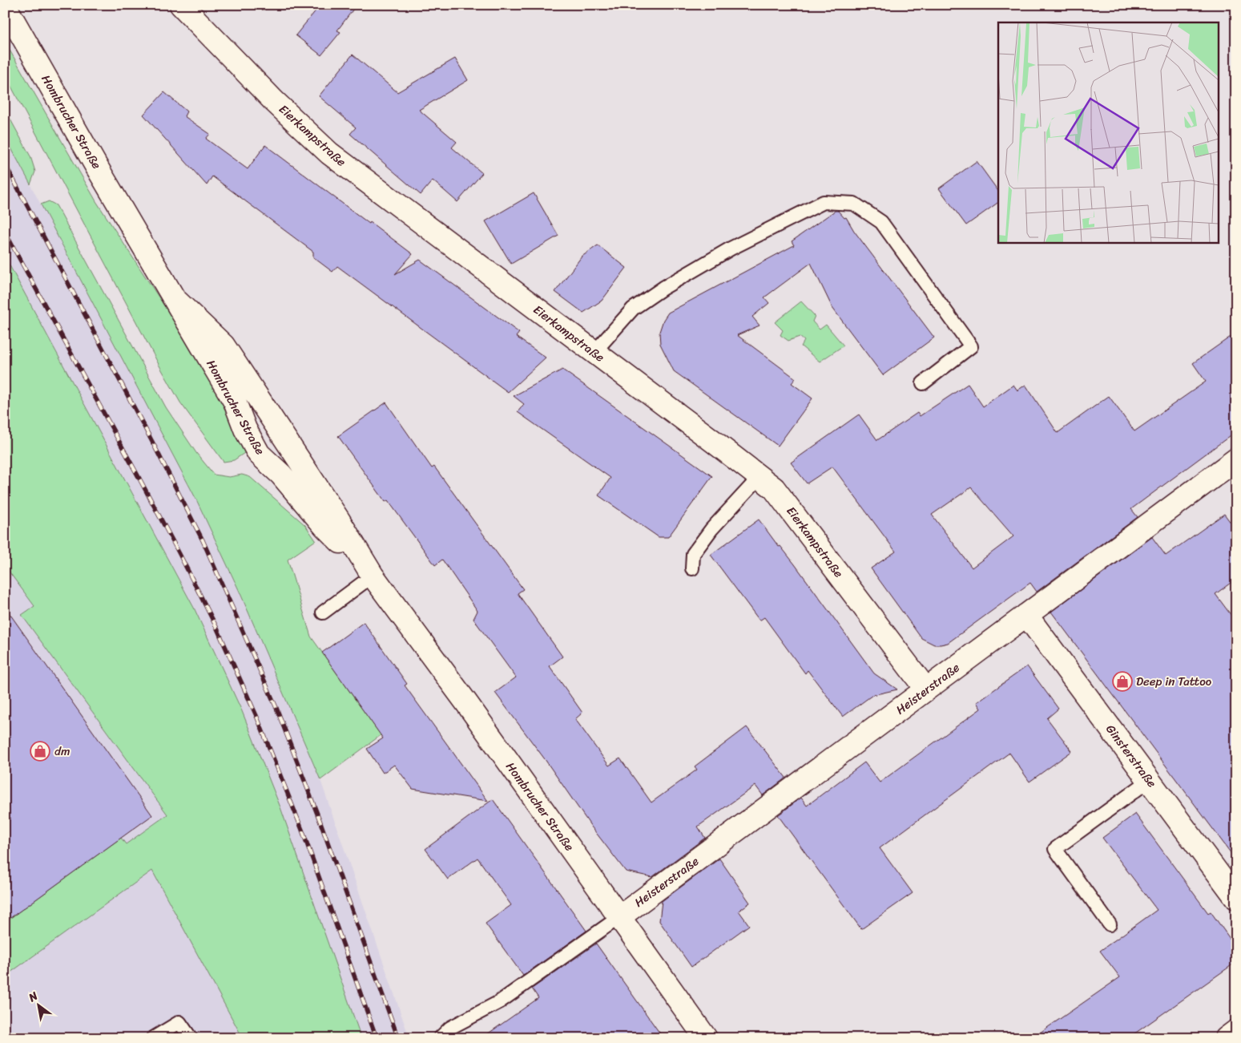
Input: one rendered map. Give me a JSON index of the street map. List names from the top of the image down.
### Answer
{
  "streets": {
    "street": [
      "Hombrucher Straße",
      "Eierkampstraße",
      "Heisterstraße",
      "Ginsterstraße"
    ]
  },
  "crossings": [
    ["Hombrucher Straße", "Heisterstraße"],
    ["Eierkampstraße", "Heisterstraße"],
    ["Heisterstraße", "Ginsterstraße"]
  ],
  "places": {
    "shop": ["Deep in Tattoo", "dm"]
  },
  "north": "top left"
}
